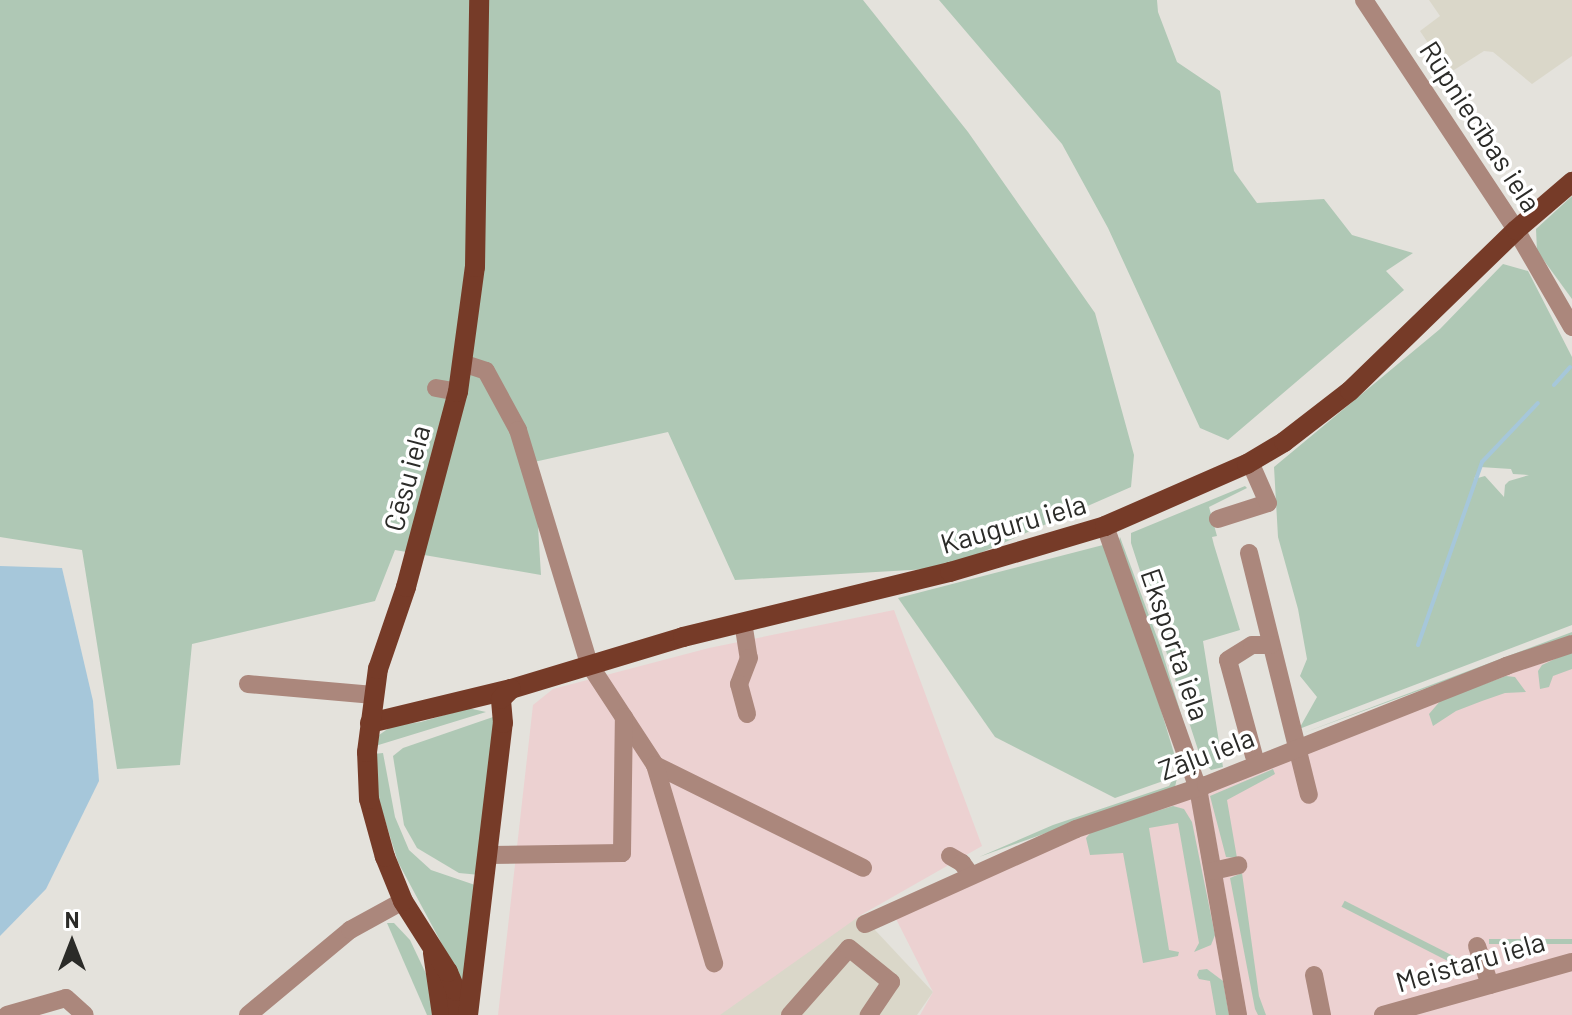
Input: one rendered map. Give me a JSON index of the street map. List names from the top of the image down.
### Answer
{
  "streets": {
    "main road": ["Cēsu iela", "Kauguru iela"],
    "street": [
      "Rūpniecības iela",
      "Eksporta iela",
      "Zāļu iela",
      "Meistaru iela"
    ]
  },
  "crossings": [
    ["Rūpniecības iela", "Kauguru iela"],
    ["Cēsu iela", "Kauguru iela"],
    ["Kauguru iela", "Eksporta iela"],
    ["Eksporta iela", "Zāļu iela"]
  ],
  "north": "top"
}
